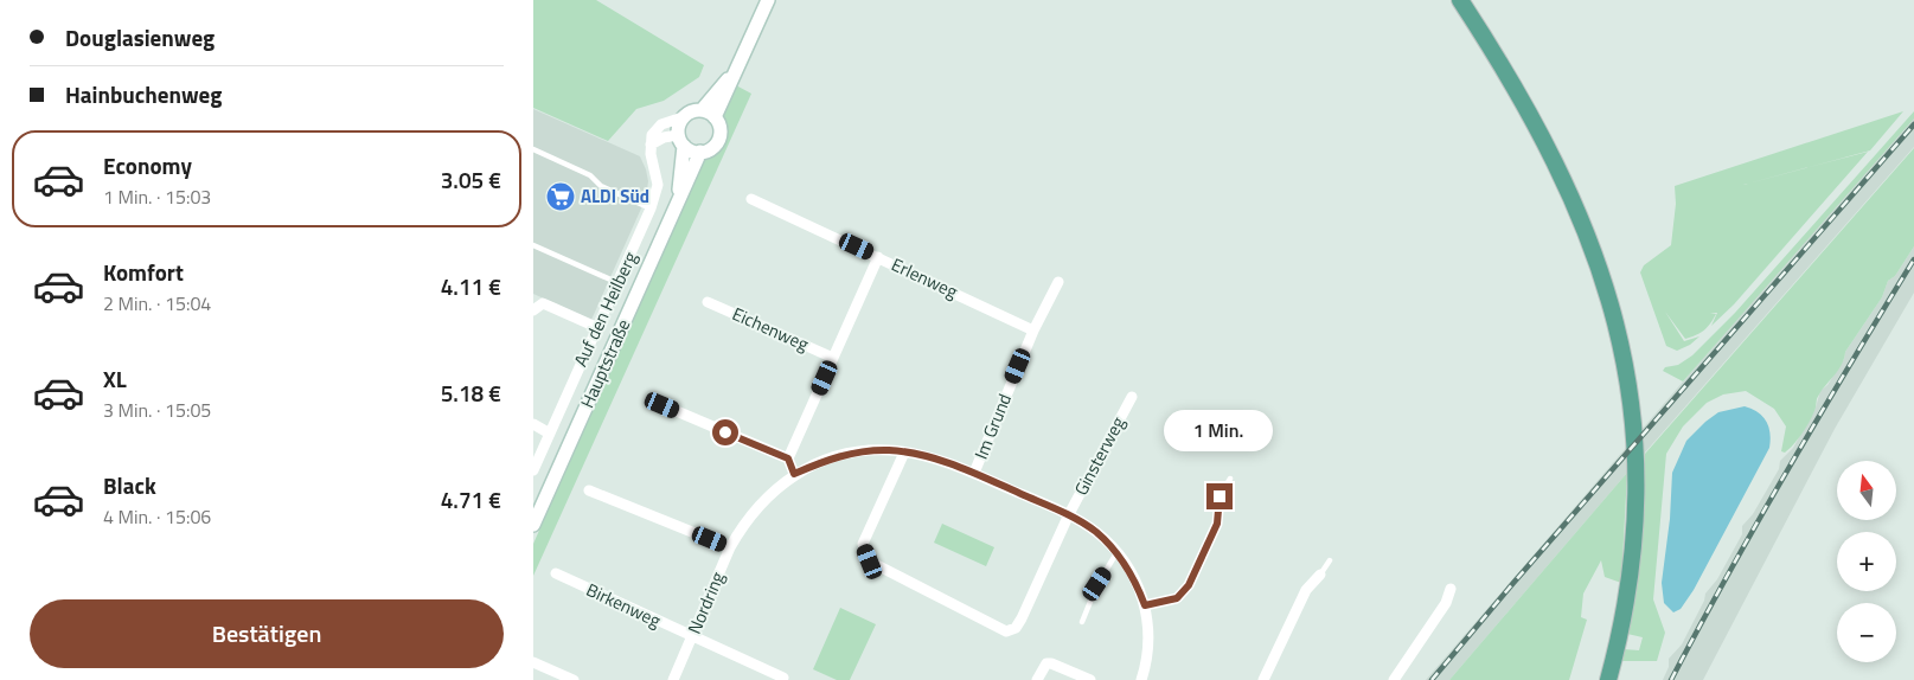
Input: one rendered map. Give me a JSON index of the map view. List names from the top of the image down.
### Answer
{
  "streets": {
    "street": [
      "Erlenweg",
      "Auf den Heilberg",
      "Eichenweg",
      "Hauptstraße",
      "Im Grund",
      "Ginsterweg",
      "Nordring",
      "Birkenweg"
    ]
  },
  "crossings": [
    ["Erlenweg", "Im Grund"],
    ["Im Grund", "Nordring"],
    ["Ginsterweg", "Nordring"],
    ["Nordring", "Birkenweg"]
  ],
  "places": {
    "supermarket": ["ALDI Süd"]
  },
  "north": "top",
  "page": {
    "banner": ["Douglasienweg", "Hainbuchenweg"],
    "list": [
      {
        "name": "Economy",
        "note": "1 Min. · 15:03",
        "value": "3.05 €"
      },
      {
        "name": "Komfort",
        "note": "2 Min. · 15:04",
        "value": "4.11 €"
      },
      {
        "name": "XL",
        "note": "3 Min. · 15:05",
        "value": "5.18 €"
      },
      {
        "name": "Black",
        "note": "4 Min. · 15:06",
        "value": "4.71 €"
      }
    ],
    "bubble": "1 Min.",
    "map_buttons": ["+", "−"],
    "buttons": "Bestätigen"
  }
}
